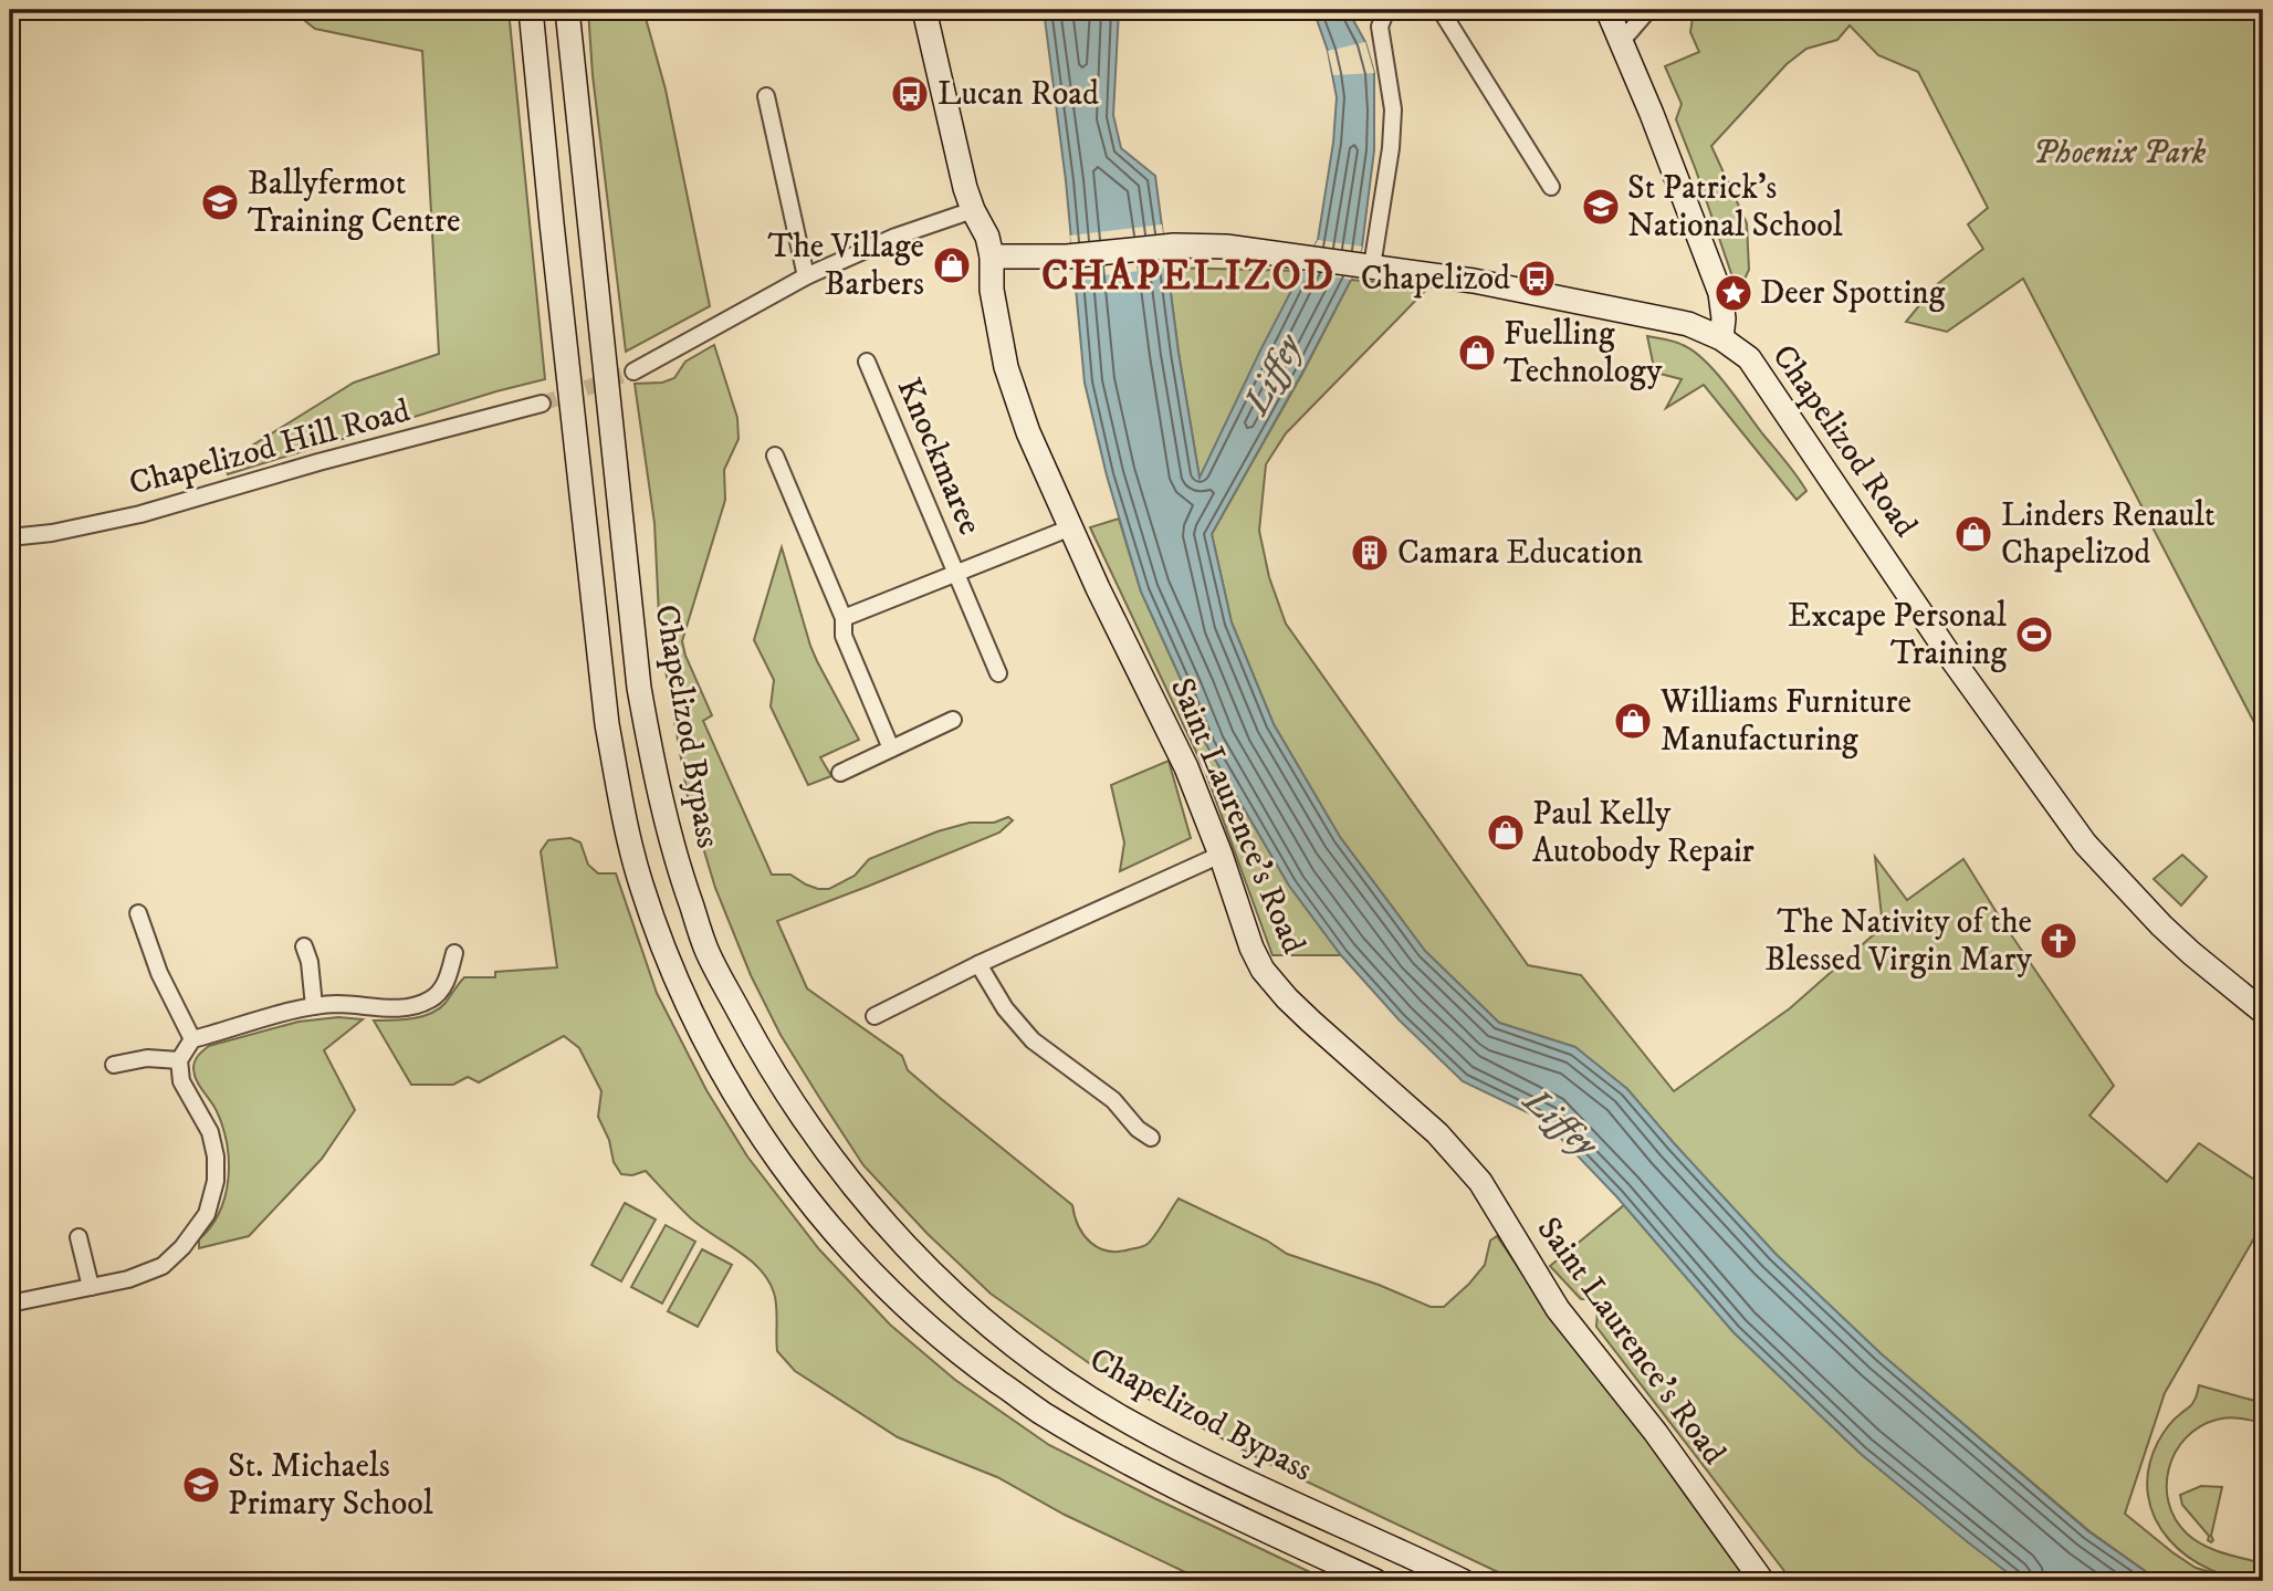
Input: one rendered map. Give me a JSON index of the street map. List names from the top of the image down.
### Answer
{
  "streets": {
    "main road": ["Chapelizod Road", "Chapelizod Bypass", "Saint Laurence's Road"],
    "street": ["Chapelizod Hill Road", "Knockmaree"]
  },
  "crossings": [
    ["Chapelizod Road", "Saint Laurence's Road"],
    ["Knockmaree", "Saint Laurence's Road"]
  ],
  "districts": ["CHAPELIZOD"],
  "water": ["Liffey"],
  "parks": ["Phoenix Park"],
  "places": {
    "bus stop": ["Lucan Road", "Chapelizod"],
    "school or university": ["Ballyfermot Training Centre", "St Patrick's National School", "St. Michaels Primary School"],
    "shop": [
      "The Village Barbers",
      "Fuelling Technology",
      "Linders Renault Chapelizod",
      "Williams Furniture Manufacturing",
      "Paul Kelly Autobody Repair"
    ],
    "place": ["Deer Spotting"],
    "building": ["Camara Education"],
    "sports": ["Excape Personal Training"],
    "church": ["The Nativity of the Blessed Virgin Mary"]
  }
}
